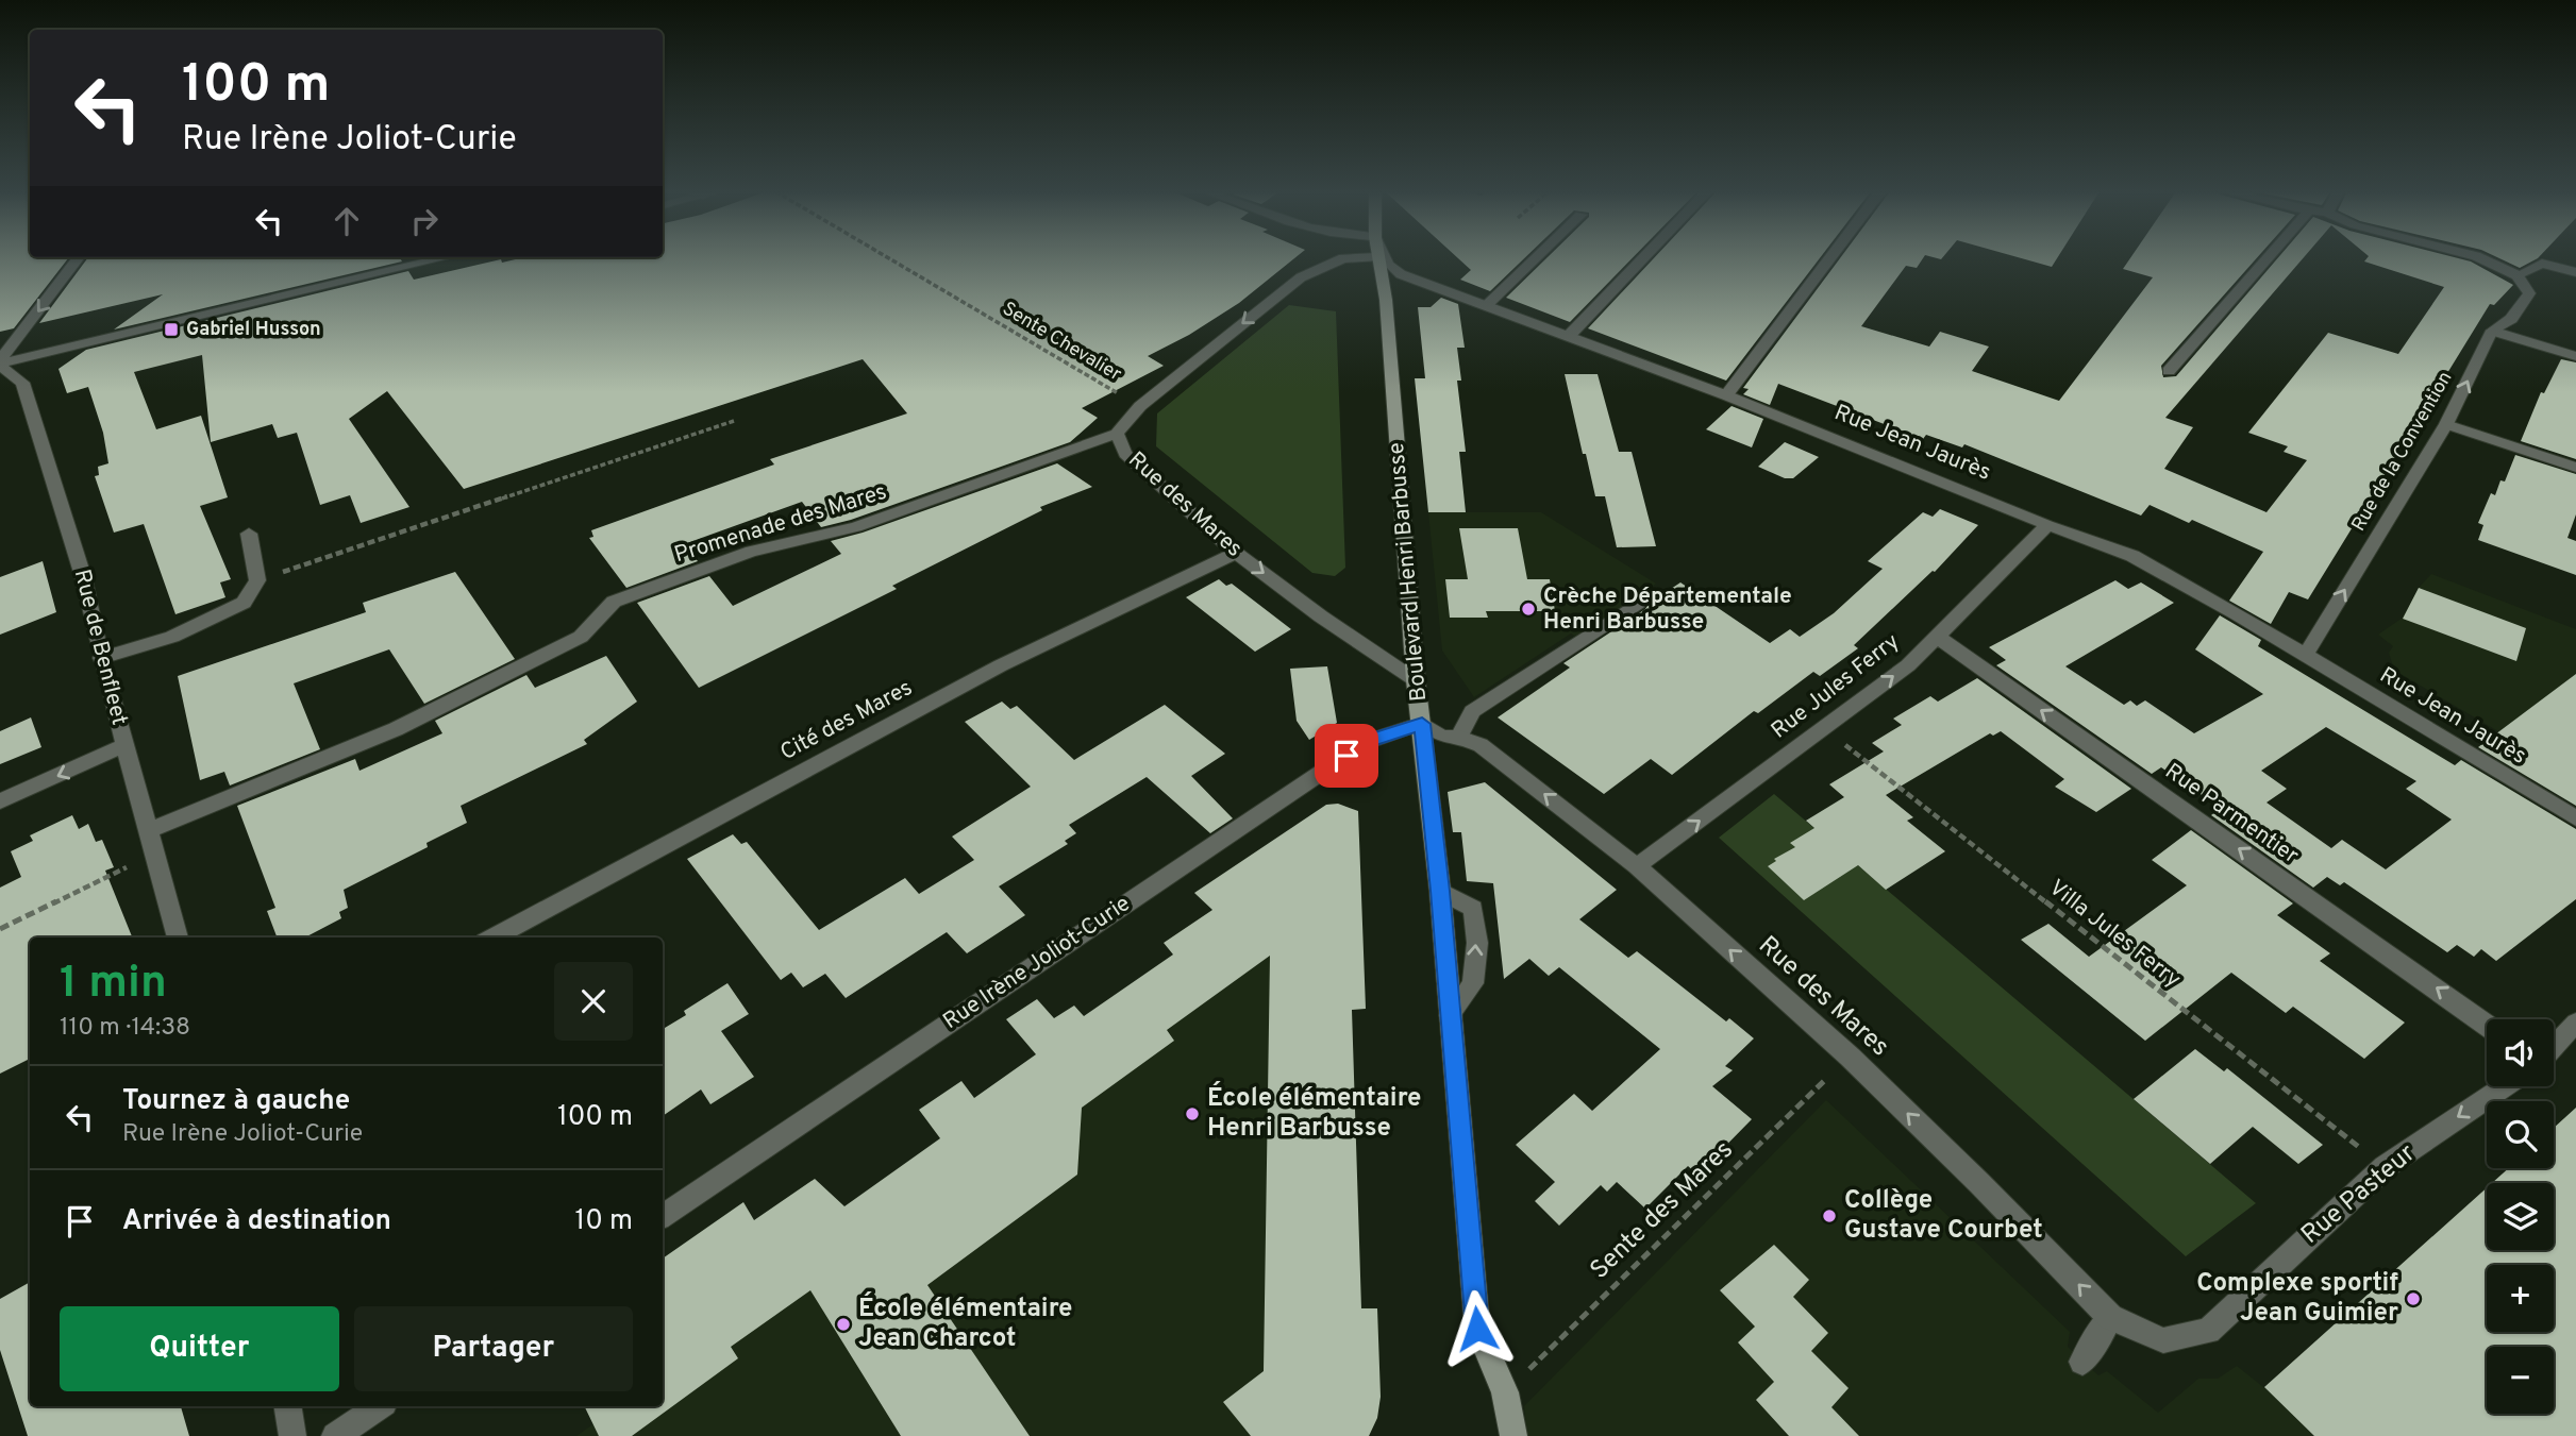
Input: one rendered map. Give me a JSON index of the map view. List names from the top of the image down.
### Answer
{
  "streets": {
    "street": [
      "Rue Jean Jaurès",
      "Rue de la Convention",
      "Rue des Mares",
      "Promenade des Mares",
      "Boulevard Henri Barbusse",
      "Rue de Benfleet",
      "Rue Jules Ferry",
      "Cité des Mares",
      "Rue Parmentier",
      "Rue Irène Joliot-Curie",
      "Rue Pasteur"
    ],
    "path": ["Sente Chevalier", "Villa Jules Ferry", "Sente des Mares"]
  },
  "crossings": [
    ["Sente Chevalier", "Rue des Mares"],
    ["Rue Jean Jaurès", "Rue de la Convention"],
    ["Rue Jean Jaurès", "Rue Jules Ferry"],
    ["Rue des Mares", "Promenade des Mares"],
    ["Rue des Mares", "Boulevard Henri Barbusse"],
    ["Rue des Mares", "Rue Jules Ferry"],
    ["Rue des Mares", "Cité des Mares"],
    ["Rue des Mares", "Rue Irène Joliot-Curie"],
    ["Rue des Mares", "Rue Pasteur"],
    ["Rue des Mares", "Sente des Mares"],
    ["Promenade des Mares", "Rue de Benfleet"],
    ["Boulevard Henri Barbusse", "Rue Irène Joliot-Curie"],
    ["Boulevard Henri Barbusse", "Sente des Mares"],
    ["Rue Jules Ferry", "Rue Parmentier"],
    ["Rue Jules Ferry", "Villa Jules Ferry"],
    ["Villa Jules Ferry", "Rue Pasteur"]
  ],
  "one_way": ["Rue de la Convention", "Rue Jules Ferry", "Rue Parmentier"],
  "places": {
    "transit": ["Gabriel Husson"],
    "other": [
      "Crèche Départementale Henri Barbusse",
      "École élémentaire Henri Barbusse",
      "Collège Gustave Courbet",
      "Complexe sportif Jean Guimier",
      "École élémentaire Jean Charcot"
    ]
  },
  "page": {
    "turn": ["100 m", "Rue Irène Joliot-Curie"],
    "heading": ["1 min", "110 m · 14:38"],
    "map_buttons": ["+", "−"],
    "list": [
      {
        "name": "Tournez à gauche",
        "note": "Rue Irène Joliot-Curie",
        "value": "100 m"
      },
      {
        "name": "Arrivée à destination",
        "value": "10 m"
      }
    ],
    "buttons": ["Quitter", "Partager"]
  }
}
